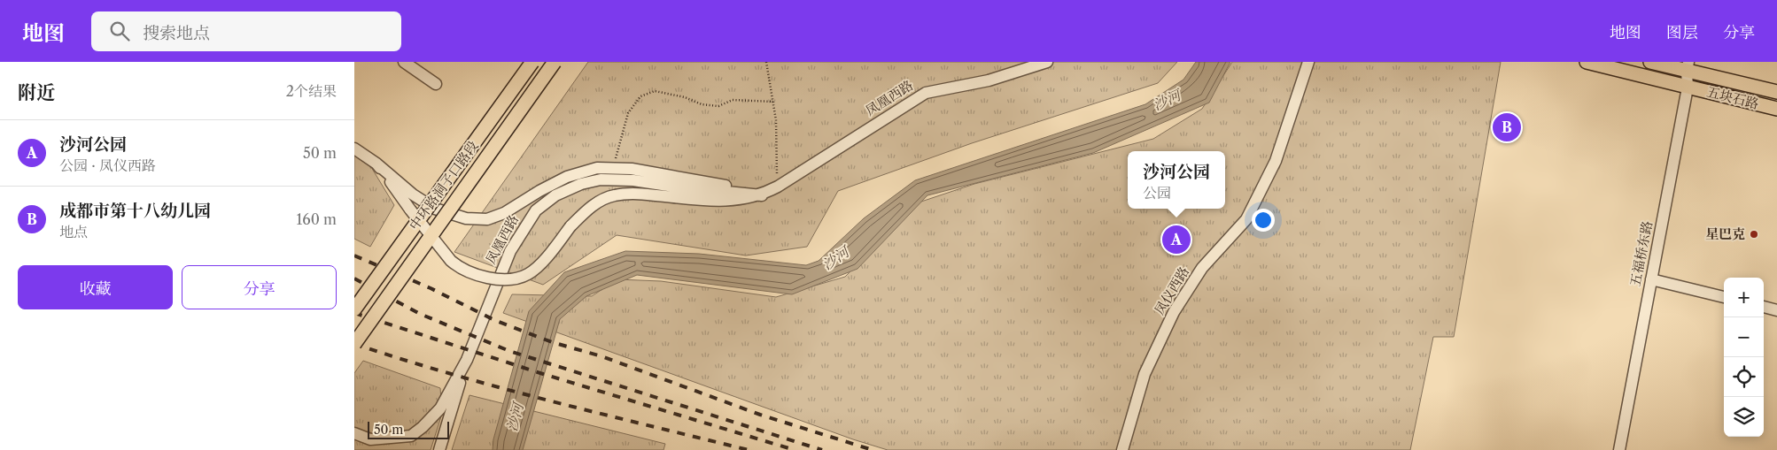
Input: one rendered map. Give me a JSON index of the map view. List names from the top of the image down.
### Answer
{
  "streets": {
    "main road": ["五块石路", "中环路洞子口路段"],
    "street": ["凤凰西路", "五福桥东路", "凤仪西路"]
  },
  "crossings": [
    ["五块石路", "五福桥东路"]
  ],
  "water": ["沙河"],
  "places": ["星巴克"],
  "scale_bar": "50 m",
  "page": {
    "header": "地图",
    "search": "搜索地点",
    "nav": ["地图", "图层", "分享"],
    "heading": ["附近", "2个结果"],
    "pins": ["B", "A"],
    "list": [
      {
        "mark": "A",
        "name": "沙河公园",
        "note": "公园 · 凤仪西路",
        "value": "50 m"
      },
      {
        "mark": "B",
        "name": "成都市第十八幼儿园",
        "note": "地点",
        "value": "160 m"
      }
    ],
    "popup": ["沙河公园", "公园"],
    "buttons": ["收藏", "分享"],
    "map_buttons": ["+", "−"],
    "scale": "50 m"
  }
}
